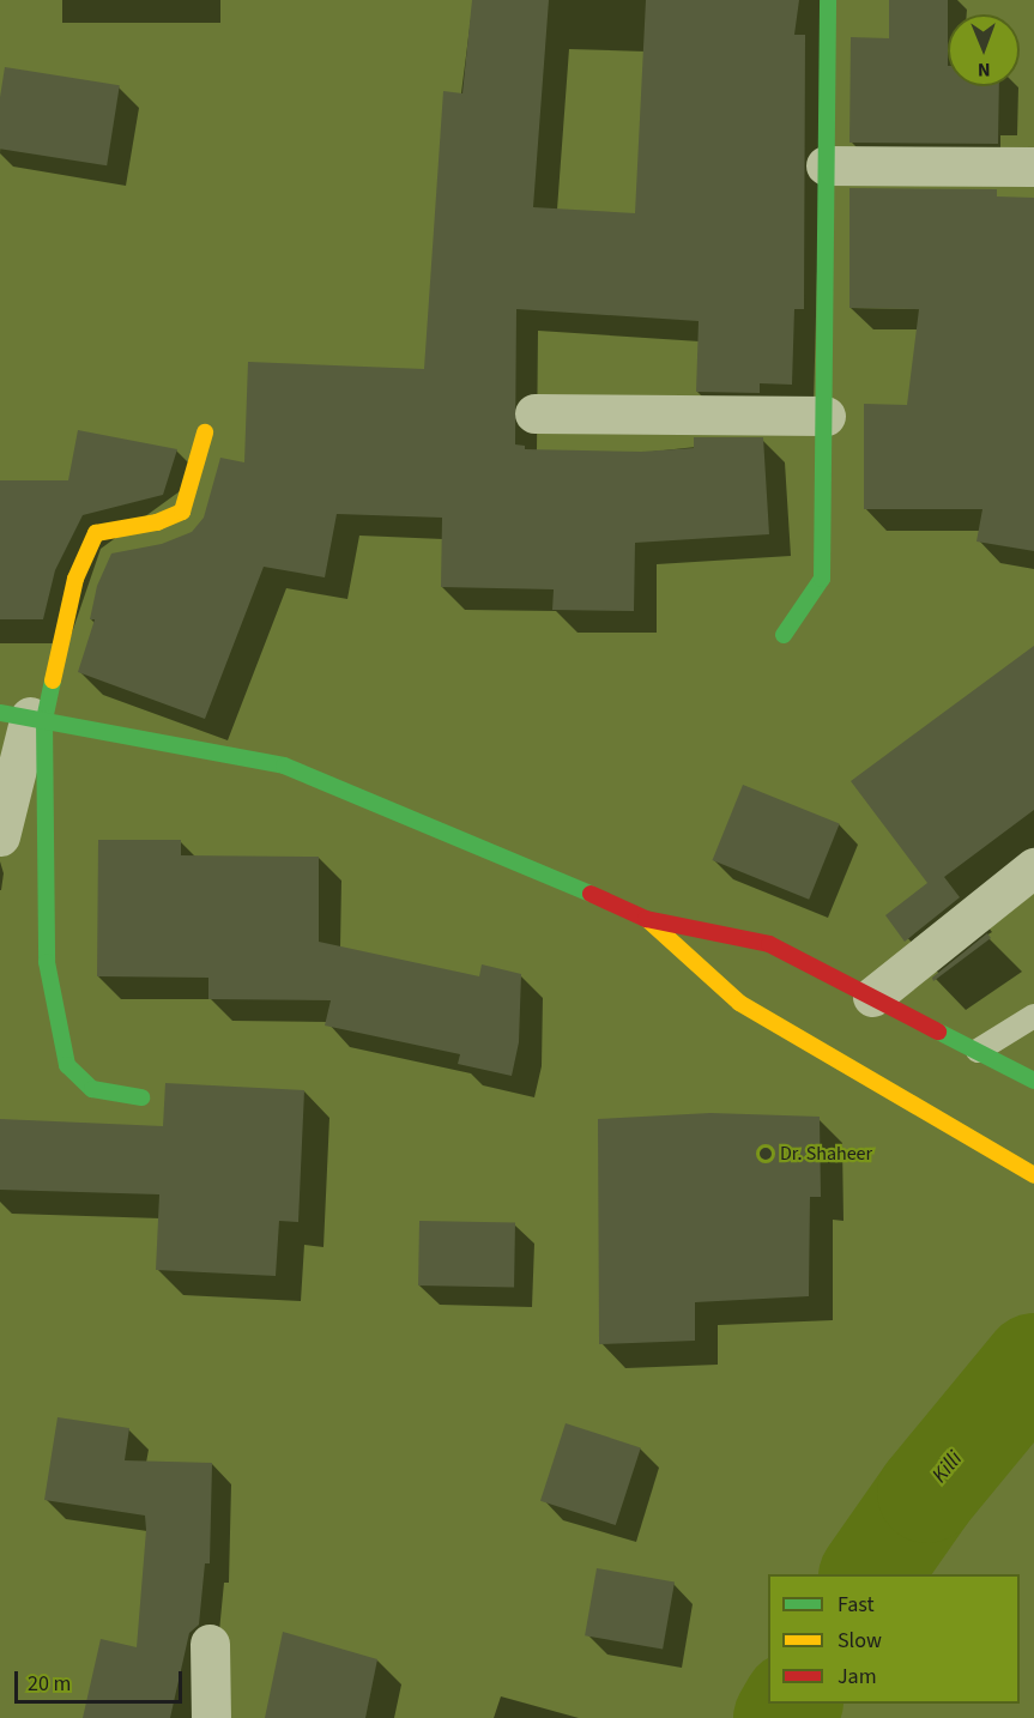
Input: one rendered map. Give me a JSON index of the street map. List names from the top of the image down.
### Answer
{
  "water": ["Killi"],
  "places": ["Dr. Shaheer"],
  "legend": ["Fast", "Slow", "Jam"],
  "scale_bar": "20 m",
  "north": "bottom"
}
